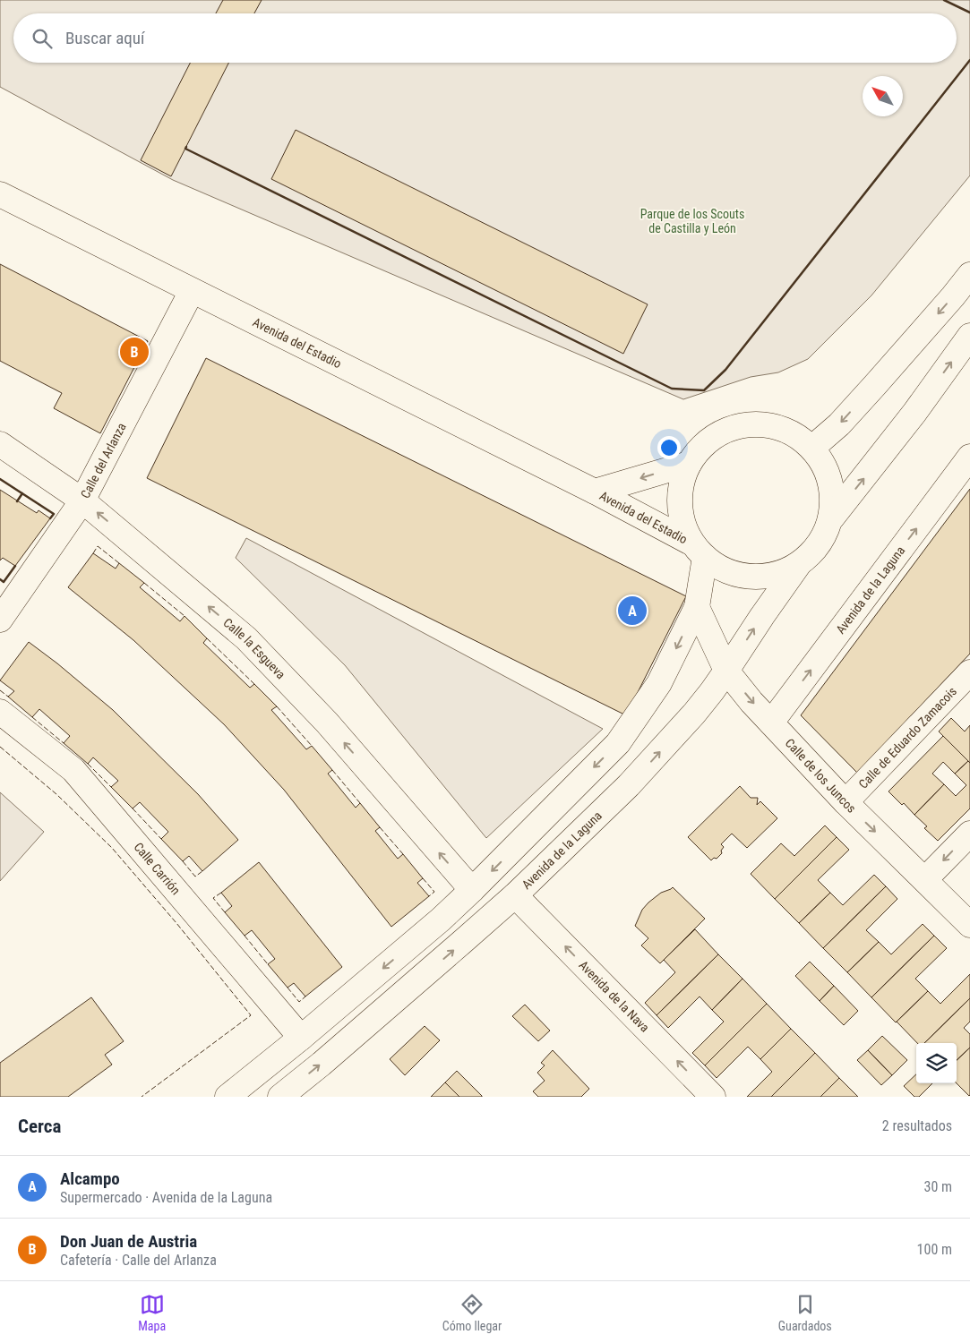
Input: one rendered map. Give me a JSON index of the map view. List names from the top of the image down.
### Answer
{
  "streets": {
    "street": [
      "Avenida del Estadio",
      "Calle del Arlanza",
      "Avenida de la Laguna",
      "Calle la Esgueva",
      "Calle de Eduardo Zamacois",
      "Calle de los Juncos",
      "Calle Carrión",
      "Avenida de la Nava"
    ]
  },
  "crossings": [
    ["Avenida del Estadio", "Calle del Arlanza"],
    ["Avenida del Estadio", "Avenida de la Laguna"],
    ["Calle del Arlanza", "Calle la Esgueva"],
    ["Avenida de la Laguna", "Calle de los Juncos"],
    ["Avenida de la Laguna", "Avenida de la Nava"],
    ["Calle de Eduardo Zamacois", "Calle de los Juncos"]
  ],
  "one_way": ["Calle la Esgueva", "Calle de los Juncos", "Avenida de la Nava"],
  "parks": ["Parque de los Scouts de Castilla y León"],
  "north": "top left",
  "page": {
    "search": "Buscar aquí",
    "pins": ["B", "A"],
    "heading": ["Cerca", "2 resultados"],
    "list": [
      {
        "mark": "A",
        "name": "Alcampo",
        "note": "Supermercado · Avenida de la Laguna",
        "value": "30 m"
      },
      {
        "mark": "B",
        "name": "Don Juan de Austria",
        "note": "Cafetería · Calle del Arlanza",
        "value": "100 m"
      }
    ],
    "nav": ["Mapa", "Cómo llegar", "Guardados"]
  }
}
